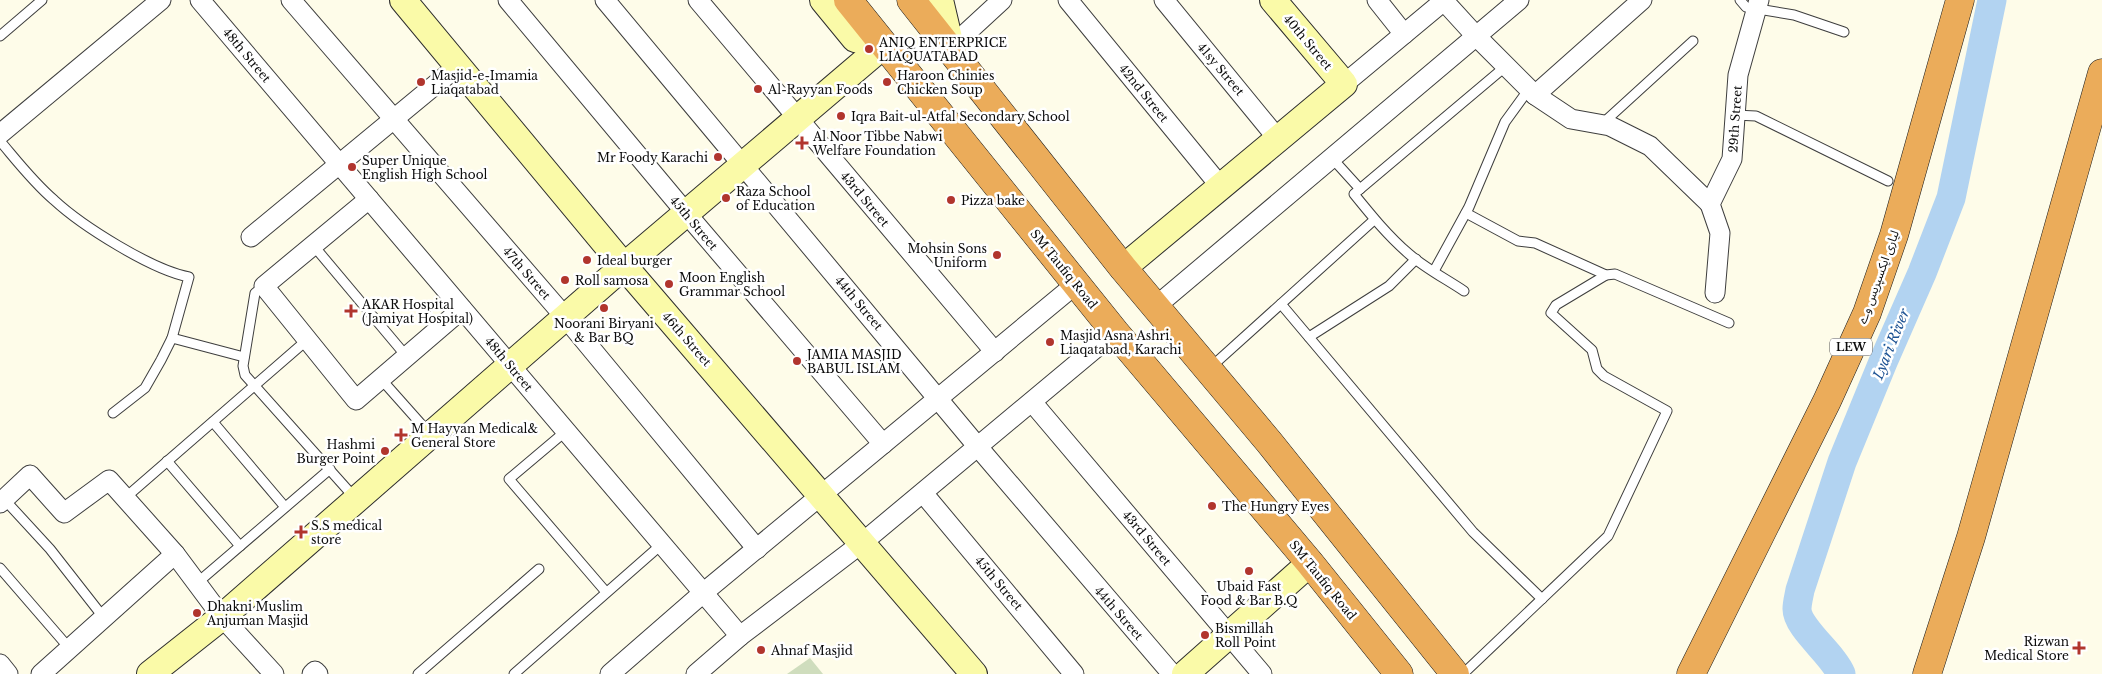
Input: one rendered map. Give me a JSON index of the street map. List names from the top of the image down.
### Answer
{
  "streets": {
    "highway": ["SM Taufiq Road", "لیاری ایکسپریس وے", "LEW"],
    "street": [
      "40th Street",
      "48th Street",
      "41sy Street",
      "42nd Street",
      "29th Street",
      "43rd Street",
      "45th Street",
      "47th Street",
      "44th Street",
      "46th Street"
    ]
  },
  "water": ["Lyari River"],
  "places": {
    "other": [
      "ANIQ ENTERPRICE LIAQUATABAD",
      "Masjid-e-Imamia Liaqatabad",
      "Haroon Chinies Chicken Soup",
      "Al-Rayyan Foods",
      "Iqra Bait-ul-Atfal Secondary School",
      "Mr Foody Karachi",
      "Super Unique English High School",
      "Raza School of Education",
      "Pizza bake",
      "Mohsin Sons Uniform",
      "Ideal burger",
      "Roll samosa",
      "Moon English Grammar School",
      "Noorani Biryani & Bar BQ",
      "Masjid Asna Ashri, Liaqatabad, Karachi",
      "JAMIA MASJID BABUL ISLAM",
      "Hashmi Burger Point",
      "The Hungry Eyes",
      "Ubaid Fast Food & Bar B.Q",
      "Dhakni Muslim Anjuman Masjid",
      "Bismillah Roll Point",
      "Ahnaf Masjid"
    ],
    "health": [
      "Al Noor Tibbe Nabwi Welfare Foundation",
      "AKAR Hospital (Jamiyat Hospital)",
      "M Hayyan Medical& General Store",
      "S.S medical store",
      "Rizwan Medical Store"
    ]
  }
}
